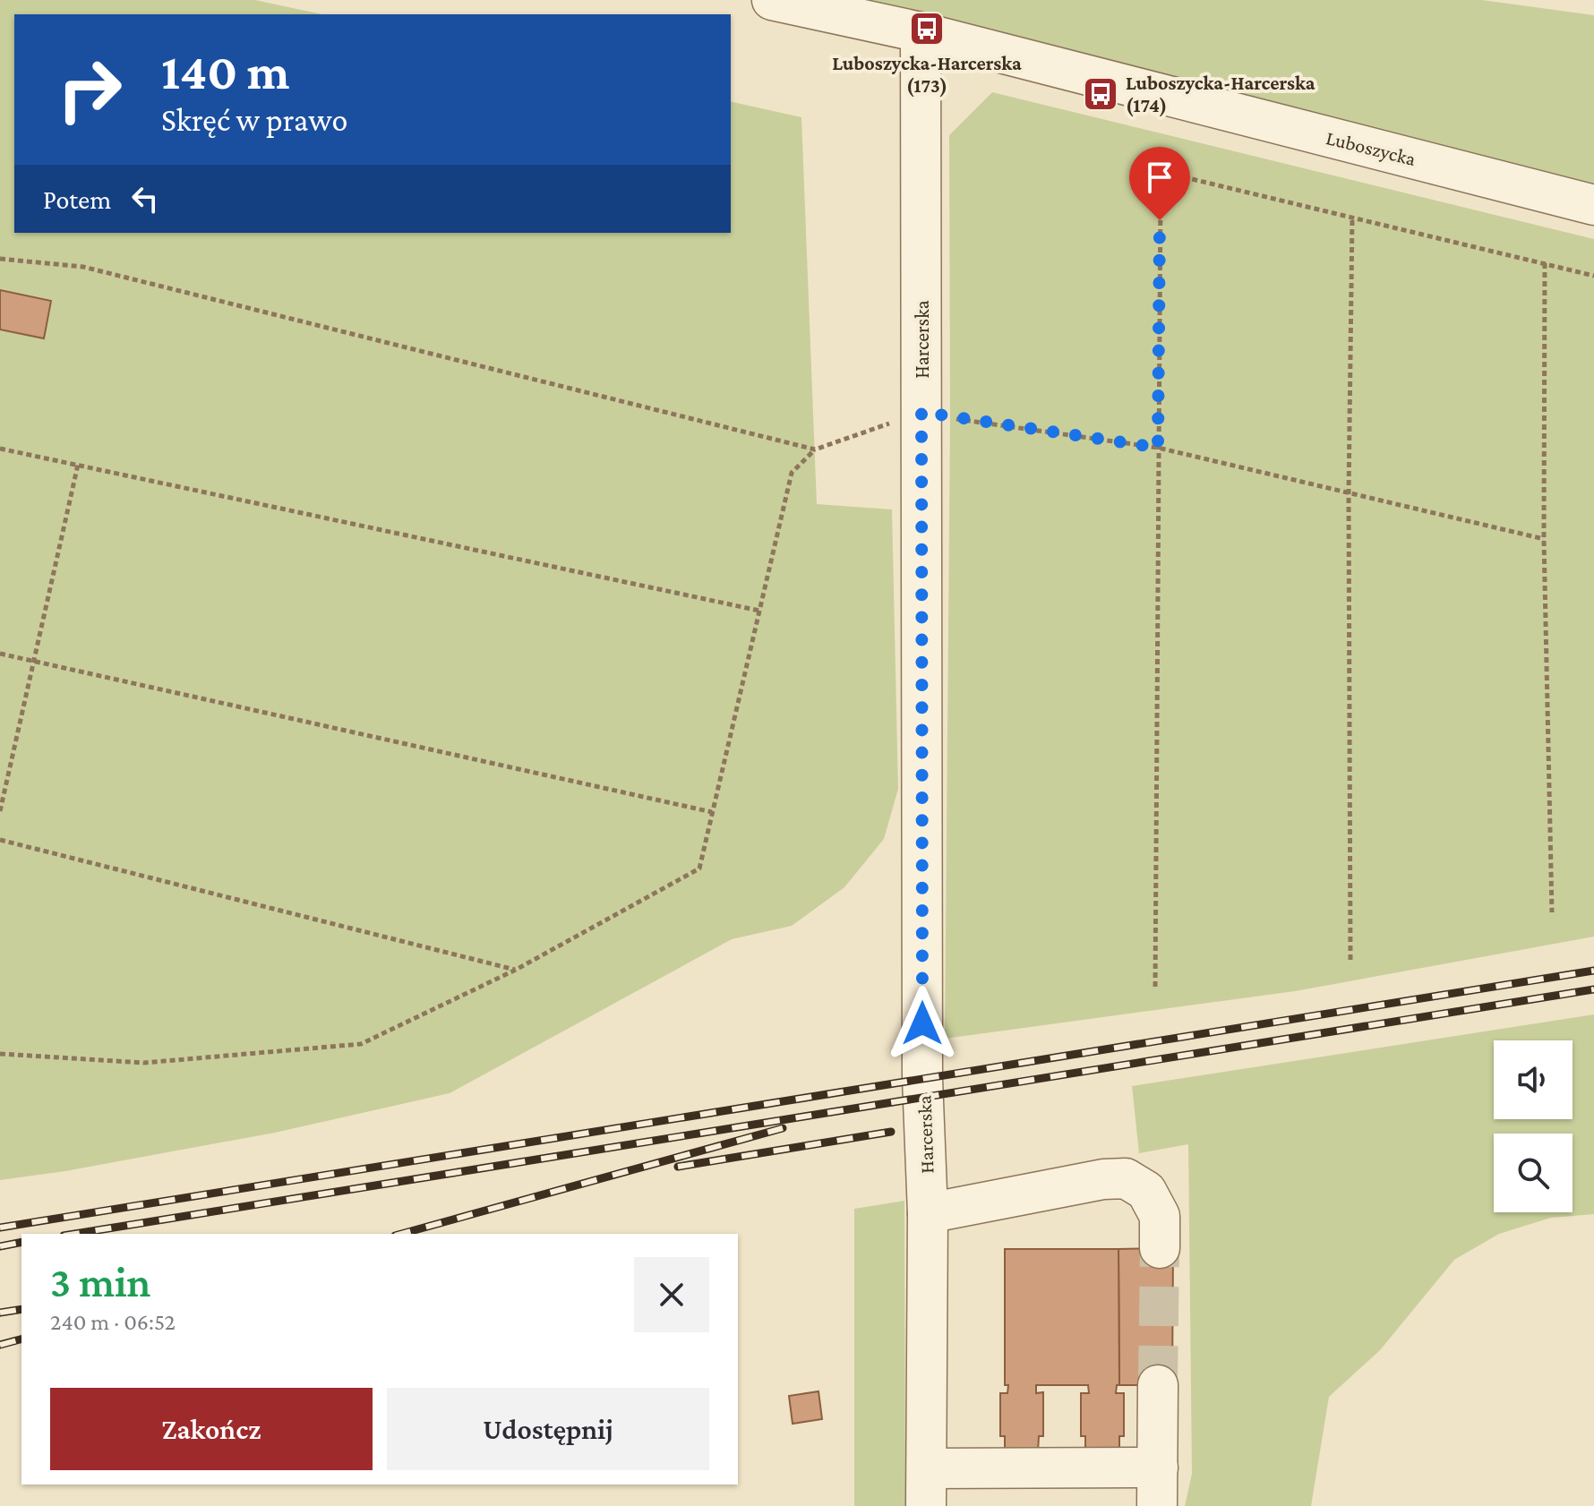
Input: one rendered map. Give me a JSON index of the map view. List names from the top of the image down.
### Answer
{
  "streets": {
    "street": ["Luboszycka", "Harcerska"]
  },
  "crossings": [
    ["Luboszycka", "Harcerska"]
  ],
  "places": {
    "bus stop": ["Luboszycka-Harcerska (173)", "Luboszycka-Harcerska (174)"]
  },
  "page": {
    "turn": ["140 m", "Skręć w prawo"],
    "then": "Potem",
    "heading": ["3 min", "240 m · 06:52"],
    "buttons": ["Zakończ", "Udostępnij"]
  }
}
